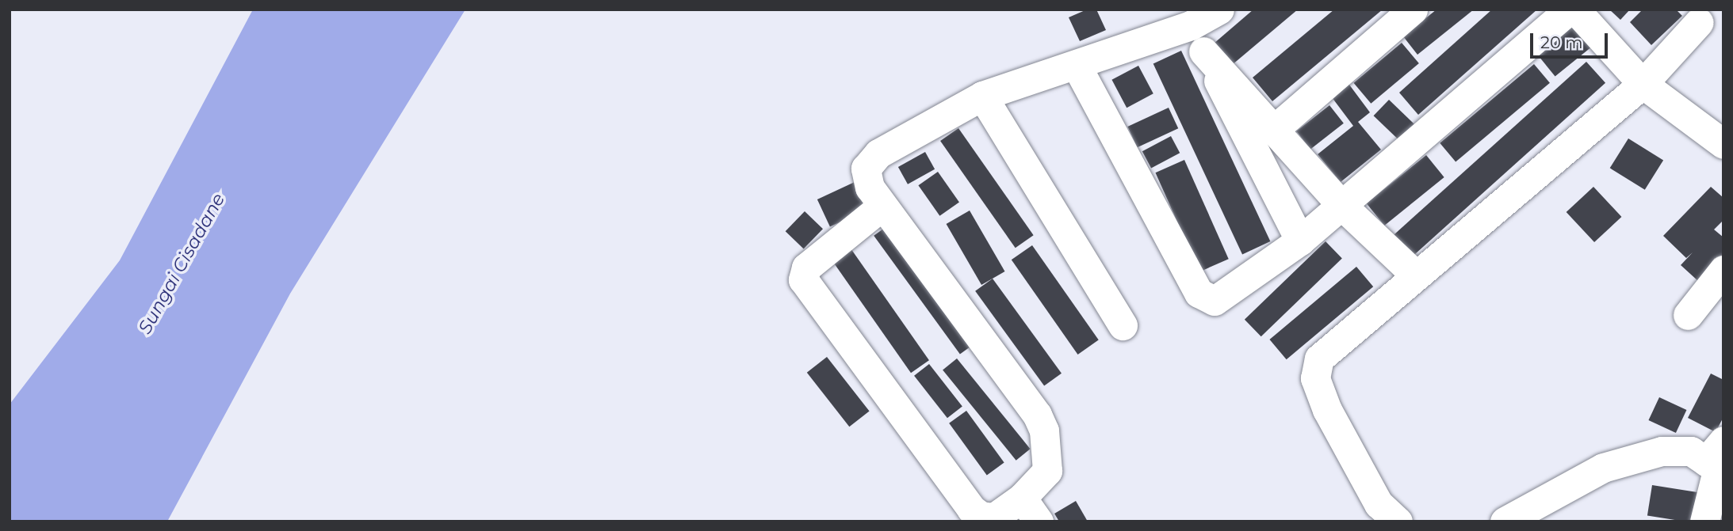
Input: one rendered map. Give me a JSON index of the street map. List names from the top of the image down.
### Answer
{
  "water": ["Sungai Cisadane"],
  "scale_bar": "20 m"
}
